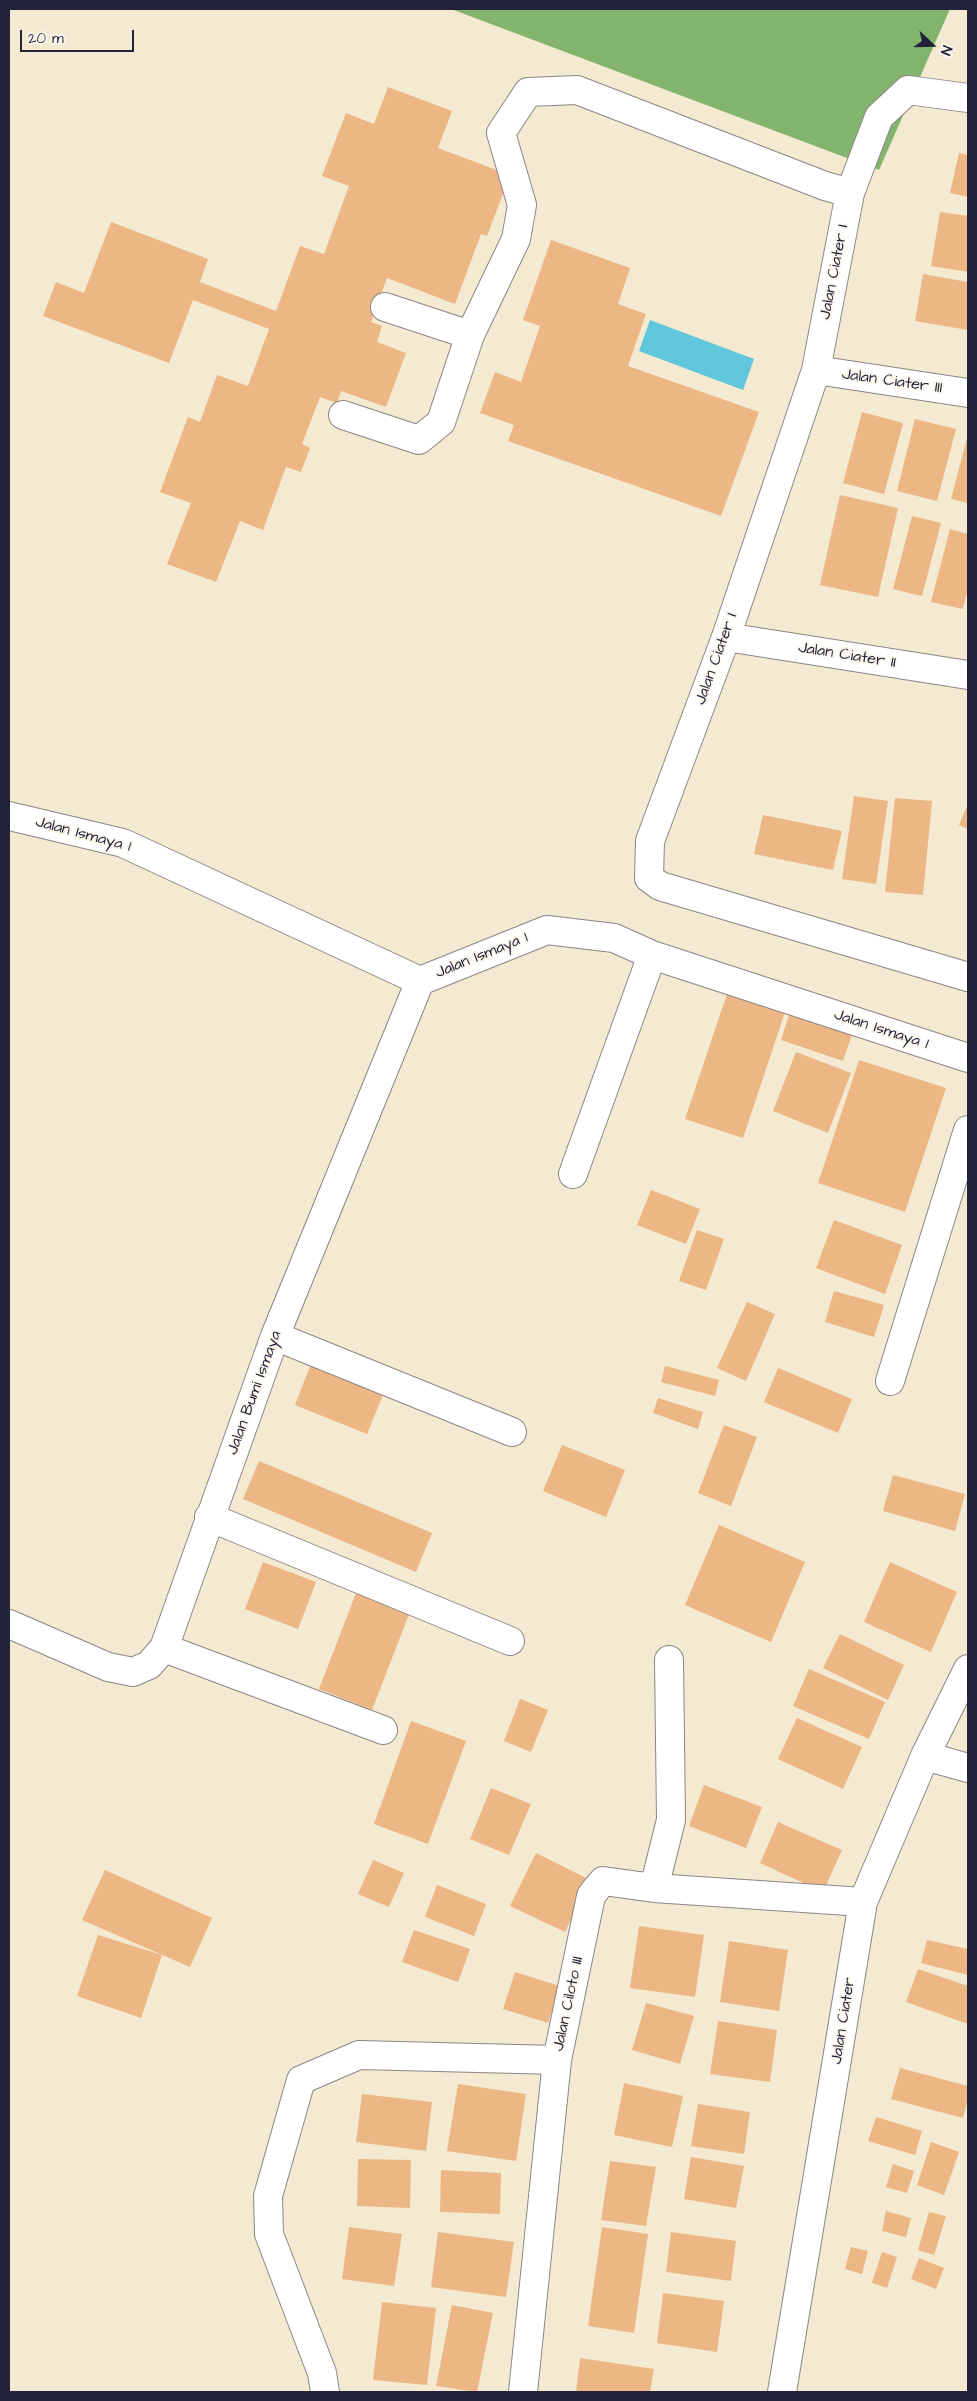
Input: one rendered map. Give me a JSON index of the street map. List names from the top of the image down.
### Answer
{
  "streets": {
    "street": [
      "Jalan Ciater I",
      "Jalan Ciater III",
      "Jalan Ciater II",
      "Jalan Ismaya 1",
      "Jalan Bumi Ismaya",
      "Jalan Ciloto III",
      "Jalan Ciater"
    ]
  },
  "crossings": [
    ["Jalan Ciater I", "Jalan Ciater III"],
    ["Jalan Ciater I", "Jalan Ciater II"],
    ["Jalan Ismaya 1", "Jalan Bumi Ismaya"],
    ["Jalan Ciloto III", "Jalan Ciater"]
  ],
  "scale_bar": "20 m",
  "north": "right"
}
